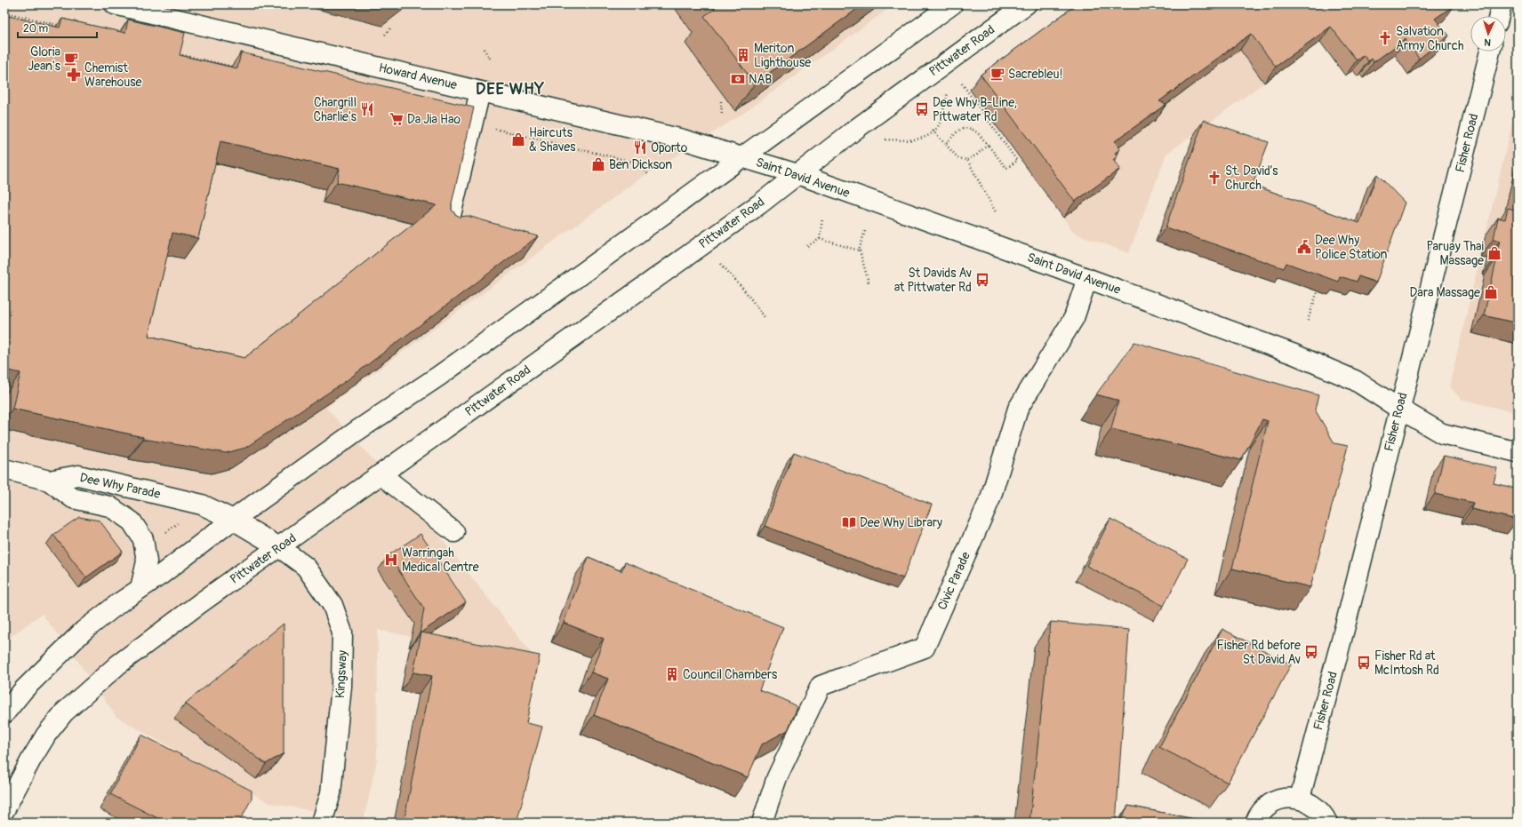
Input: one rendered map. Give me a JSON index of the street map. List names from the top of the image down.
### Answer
{
  "streets": {
    "main road": [
      "Pittwater Road",
      "Howard Avenue",
      "Fisher Road",
      "Saint David Avenue",
      "Dee Why Parade",
      "Civic Parade",
      "Kingsway"
    ]
  },
  "crossings": [
    ["Pittwater Road", "Saint David Avenue"],
    ["Pittwater Road", "Dee Why Parade"],
    ["Pittwater Road", "Kingsway"],
    ["Howard Avenue", "Saint David Avenue"],
    ["Fisher Road", "Saint David Avenue"],
    ["Saint David Avenue", "Civic Parade"],
    ["Dee Why Parade", "Kingsway"]
  ],
  "districts": ["DEE WHY"],
  "places": {
    "church": ["Salvation Army Church", "St. David’s Church"],
    "building": ["Meriton Lighthouse", "Council Chambers"],
    "cafe": ["Gloria Jean's", "Sacrebleu!"],
    "pharmacy": ["Chemist Warehouse"],
    "bank": ["NAB"],
    "restaurant": ["Chargrill Charlie's", "Oporto"],
    "bus stop": [
      "Dee Why B-Line, Pittwater Rd",
      "St Davids Av at Pittwater Rd",
      "Fisher Rd before St David Av",
      "Fisher Rd at McIntosh Rd"
    ],
    "supermarket": ["Da Jia Hao"],
    "shop": [
      "Haircuts & Shaves",
      "Ben Dickson",
      "Paruay Thai Massage",
      "Dara Massage"
    ],
    "public building": ["Dee Why Police Station"],
    "library": ["Dee Why Library"],
    "hospital": ["Warringah Medical Centre"]
  },
  "scale_bar": "20 m",
  "north": "bottom"
}
